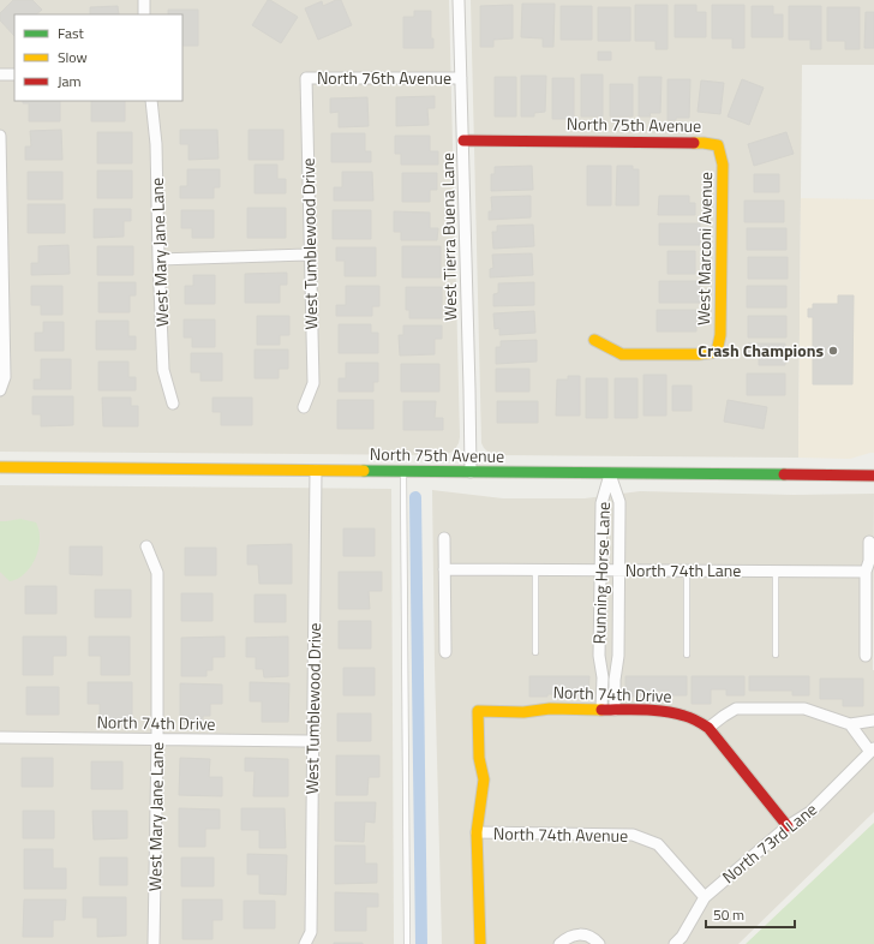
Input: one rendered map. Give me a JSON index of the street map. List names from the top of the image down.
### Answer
{
  "streets": {
    "street": [
      "North 76th Avenue",
      "North 75th Avenue",
      "West Tierra Buena Lane",
      "West Tumblewood Drive",
      "West Marconi Avenue",
      "West Mary Jane Lane",
      "North 74th Lane",
      "Running Horse Lane",
      "North 74th Drive",
      "North 74th Avenue",
      "North 73rd Lane"
    ]
  },
  "crossings": [
    ["North 76th Avenue", "West Tierra Buena Lane"],
    ["North 76th Avenue", "West Tumblewood Drive"],
    ["North 75th Avenue", "West Tierra Buena Lane"],
    ["North 75th Avenue", "West Tumblewood Drive"],
    ["North 75th Avenue", "West Marconi Avenue"],
    ["North 75th Avenue", "Running Horse Lane"],
    ["West Tumblewood Drive", "North 74th Drive"],
    ["West Mary Jane Lane", "North 74th Drive"],
    ["North 74th Lane", "Running Horse Lane"],
    ["Running Horse Lane", "North 74th Drive"],
    ["North 74th Drive", "North 74th Avenue"],
    ["North 74th Avenue", "North 73rd Lane"]
  ],
  "places": ["Crash Champions"],
  "legend": ["Fast", "Slow", "Jam"],
  "scale_bar": "50 m"
}
